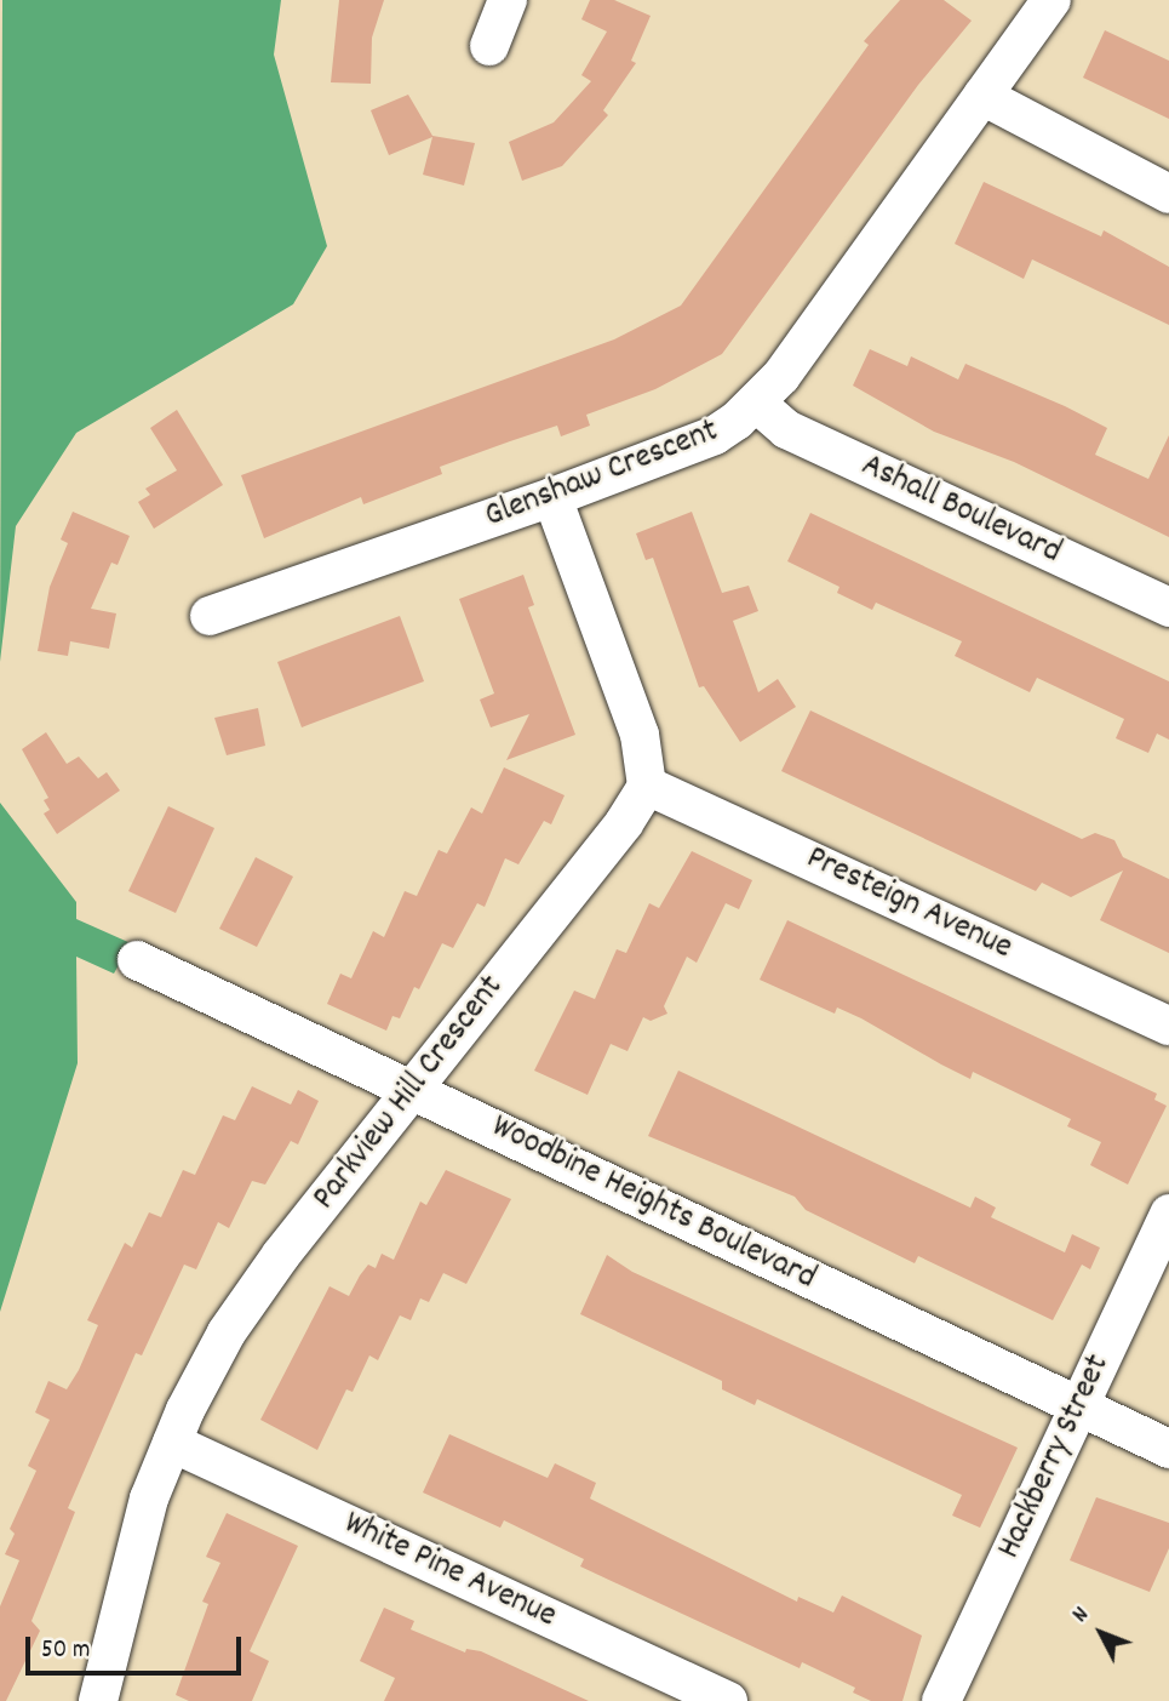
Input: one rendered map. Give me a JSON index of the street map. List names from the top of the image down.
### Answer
{
  "streets": {
    "street": [
      "Glenshaw Crescent",
      "Ashall Boulevard",
      "Presteign Avenue",
      "Parkview Hill Crescent",
      "Woodbine Heights Boulevard",
      "Hackberry Street",
      "White Pine Avenue"
    ]
  },
  "crossings": [
    ["Glenshaw Crescent", "Ashall Boulevard"],
    ["Presteign Avenue", "Parkview Hill Crescent"],
    ["Parkview Hill Crescent", "Woodbine Heights Boulevard"],
    ["Parkview Hill Crescent", "White Pine Avenue"],
    ["Woodbine Heights Boulevard", "Hackberry Street"]
  ],
  "scale_bar": "50 m",
  "north": "top left"
}
